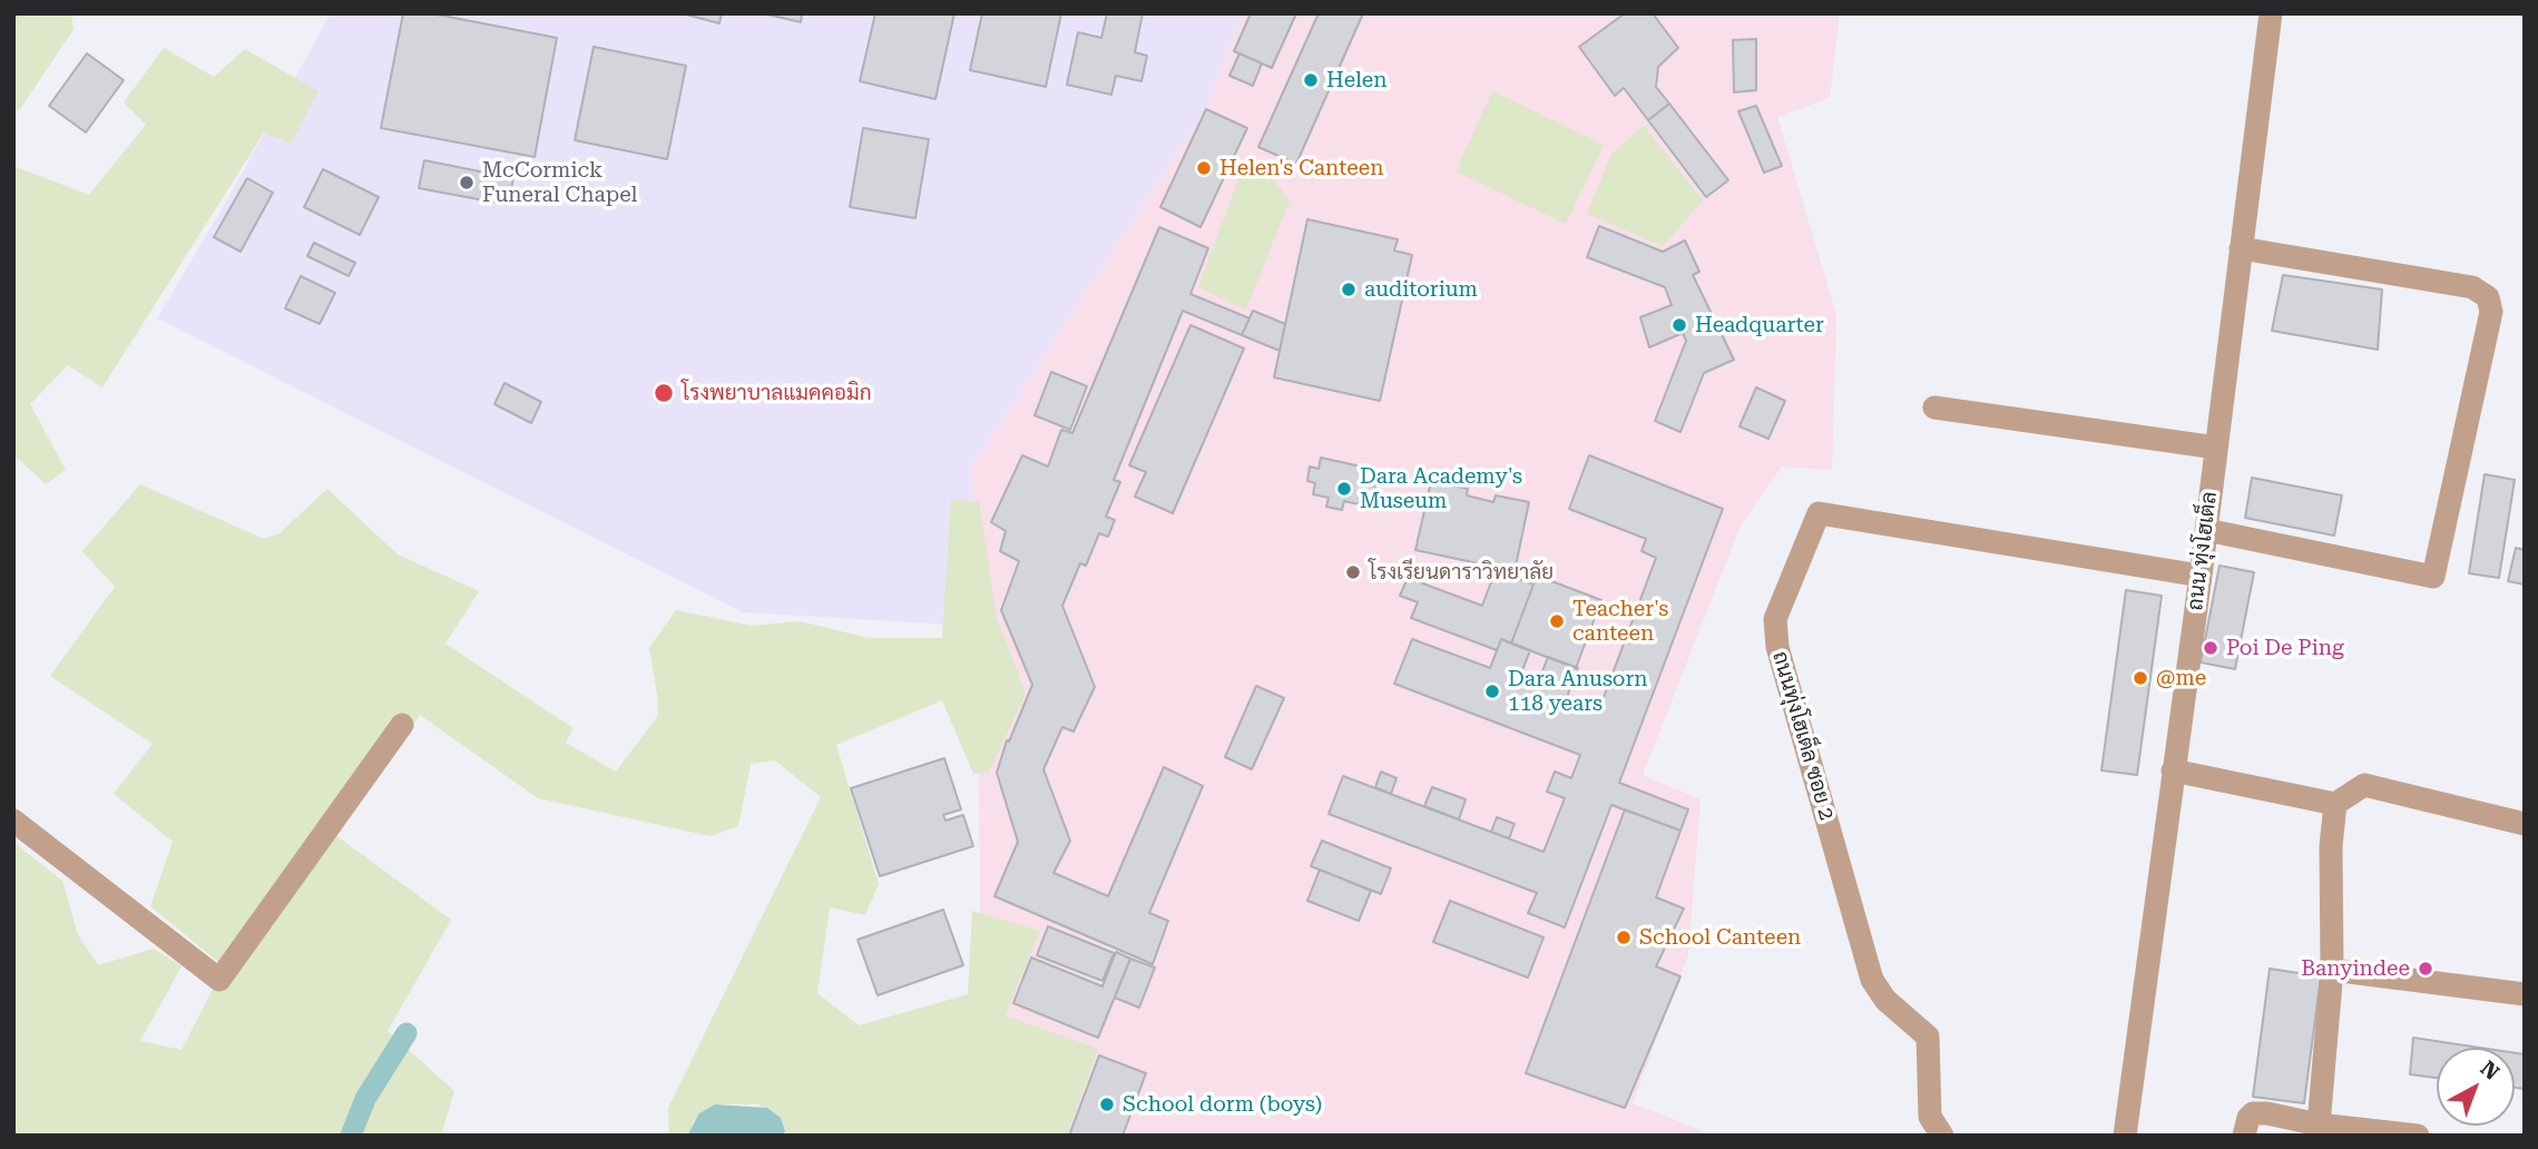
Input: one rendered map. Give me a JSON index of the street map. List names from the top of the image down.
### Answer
{
  "streets": {
    "street": ["ถนน ทุ่งโฮเต็ล", "ถนนทุ่งโฮเต็ล ซอย 2"]
  },
  "crossings": [
    ["ถนน ทุ่งโฮเต็ล", "ถนนทุ่งโฮเต็ล ซอย 2"]
  ],
  "places": [
    "Helen",
    "Helen's Canteen",
    "McCormick Funeral Chapel",
    "auditorium",
    "Headquarter",
    "โรงพยาบาลแมคคอมิก",
    "Dara Academy's Museum",
    "โรงเรียนดาราวิทยาลัย",
    "Teacher's canteen",
    "Poi De Ping",
    "@me",
    "Dara Anusorn 118 years",
    "School Canteen",
    "Banyindee",
    "School dorm (boys)"
  ],
  "north": "top right"
}
